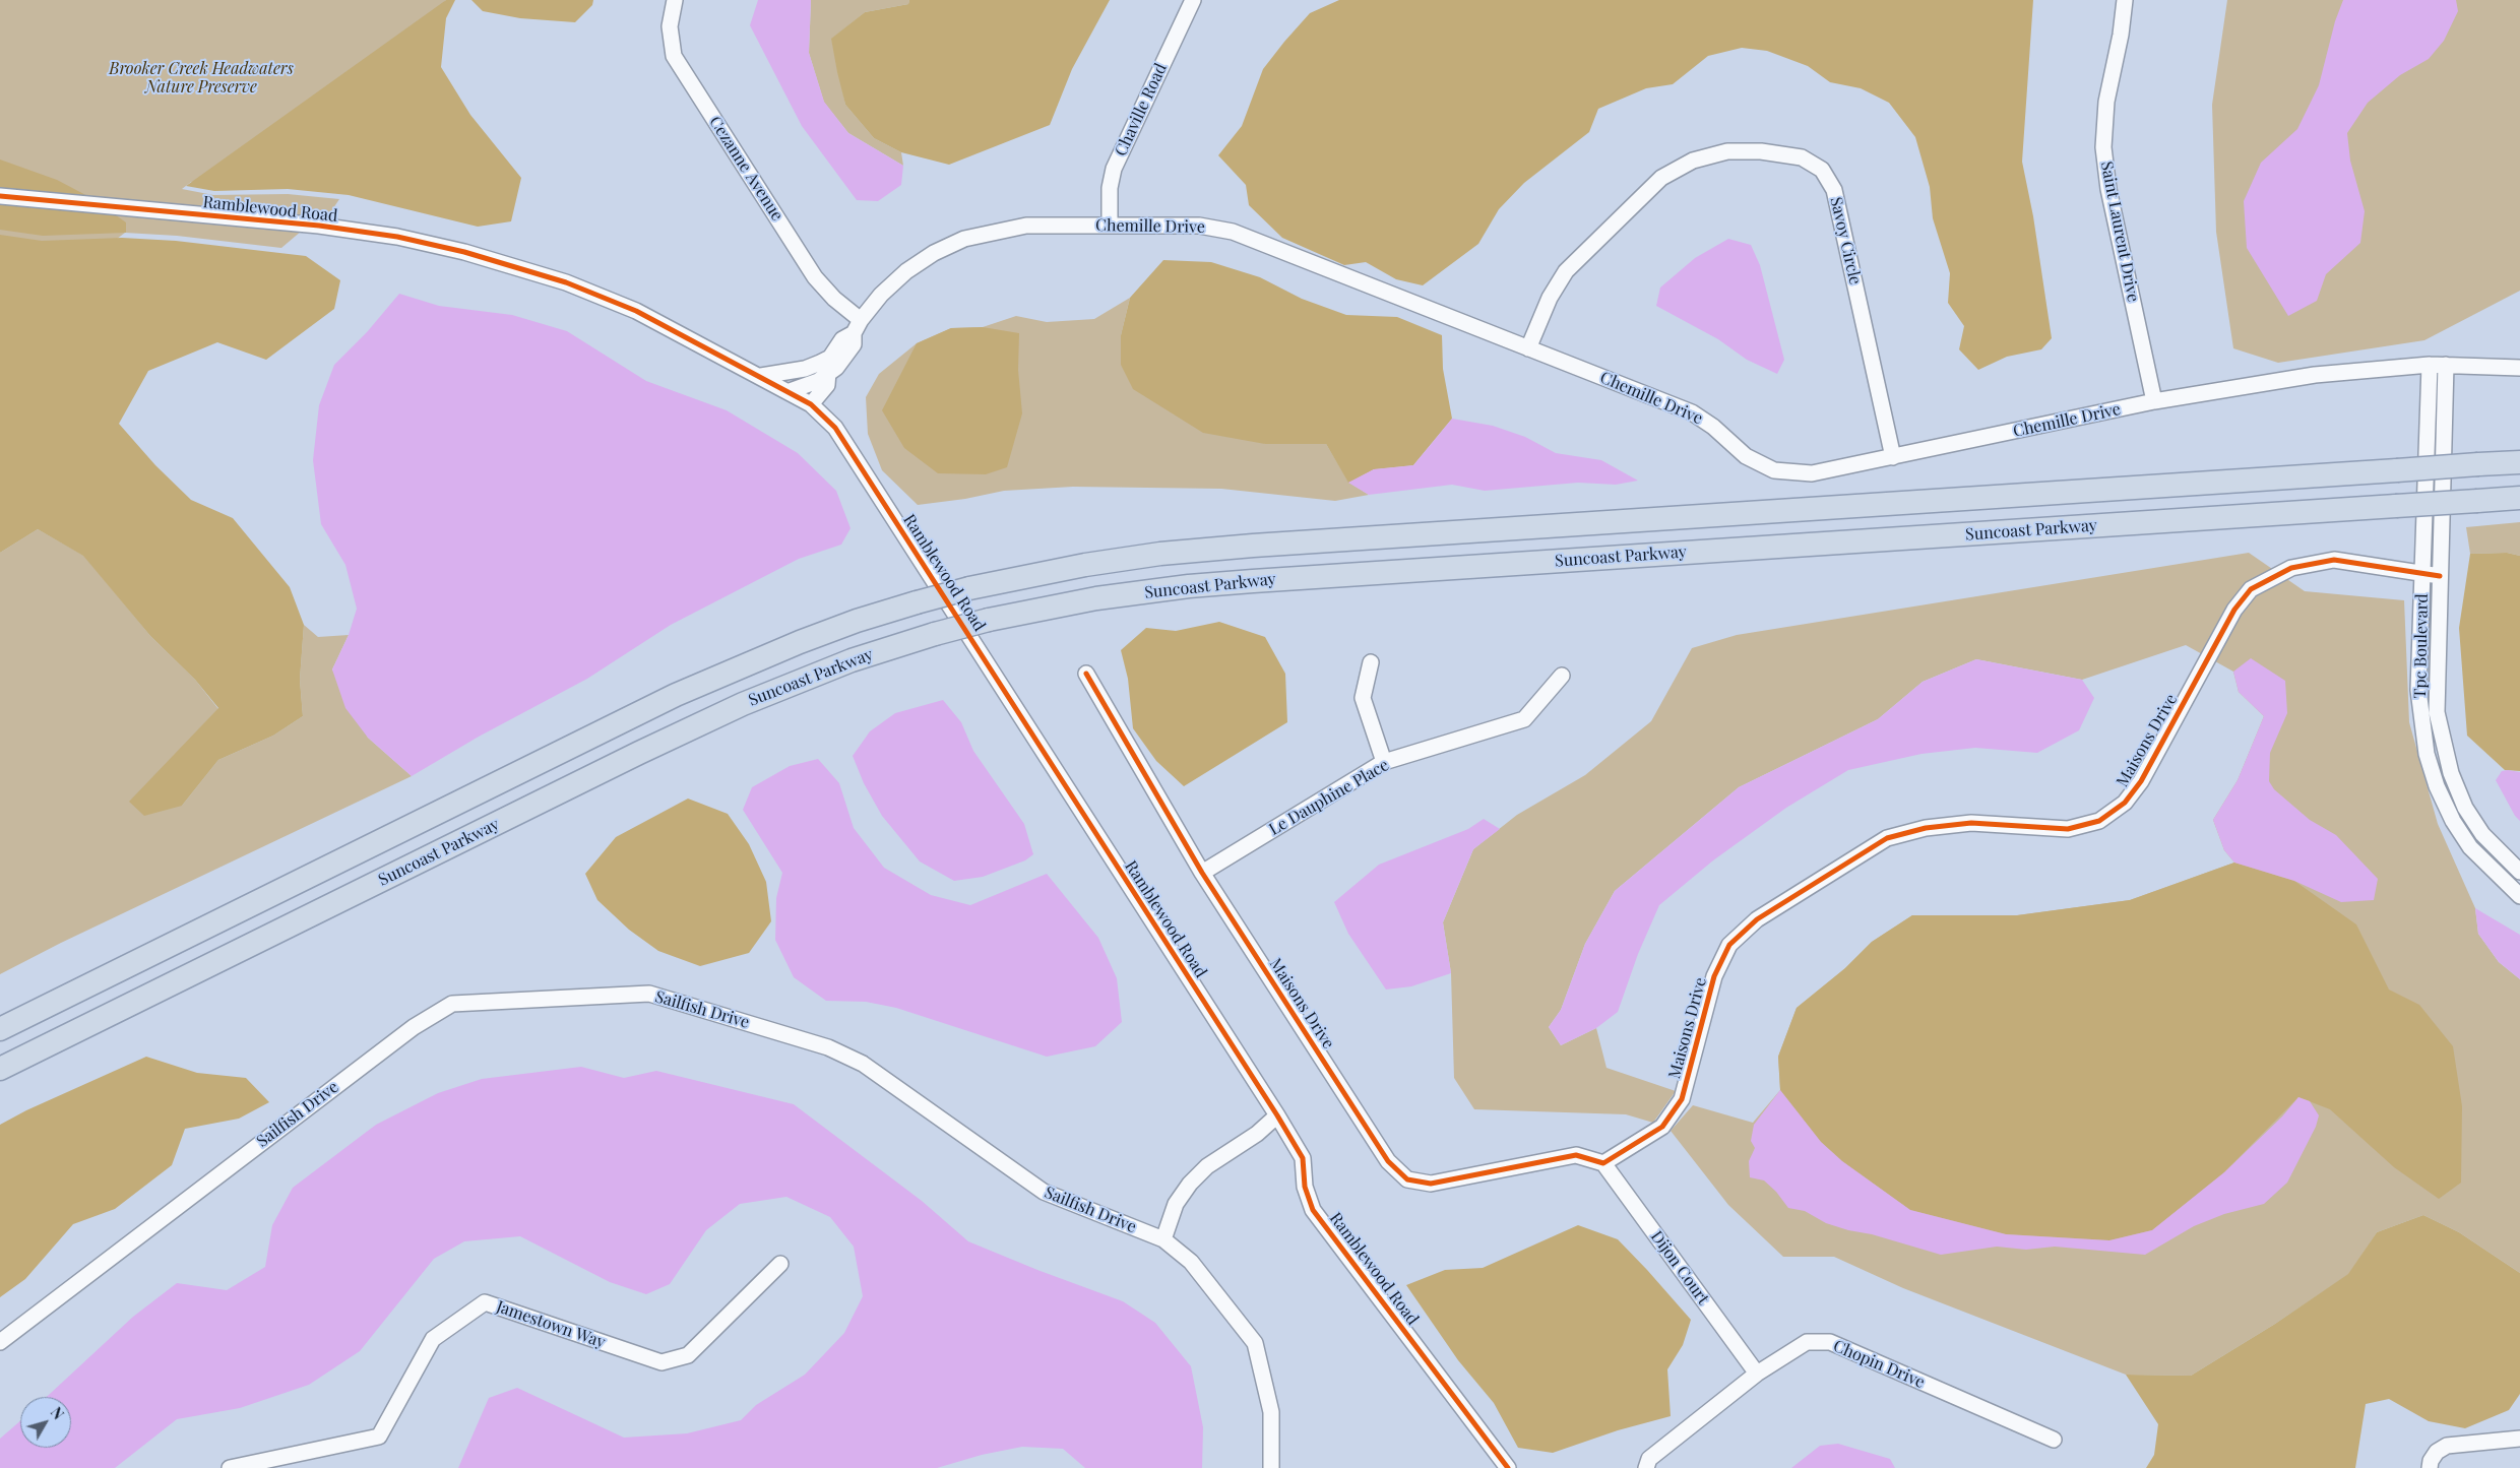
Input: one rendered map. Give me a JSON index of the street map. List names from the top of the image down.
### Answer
{
  "streets": {
    "highway": ["Suncoast Parkway"],
    "street": [
      "Chaville Road",
      "Cezanne Avenue",
      "Ramblewood Road",
      "Chemille Drive",
      "Saint Laurent Drive",
      "Savoy Circle",
      "Tpc Boulevard",
      "Maisons Drive",
      "Le Dauphine Place",
      "Sailfish Drive",
      "Dijon Court",
      "Jamestown Way",
      "Chopin Drive"
    ]
  },
  "crossings": [
    ["Chaville Road", "Chemille Drive"],
    ["Cezanne Avenue", "Chemille Drive"],
    ["Ramblewood Road", "Chemille Drive"],
    ["Chemille Drive", "Saint Laurent Drive"],
    ["Chemille Drive", "Savoy Circle"],
    ["Chemille Drive", "Tpc Boulevard"],
    ["Tpc Boulevard", "Maisons Drive"],
    ["Maisons Drive", "Le Dauphine Place"],
    ["Maisons Drive", "Dijon Court"],
    ["Dijon Court", "Chopin Drive"]
  ],
  "parks": ["Brooker Creek Headwaters Nature Preserve"],
  "north": "top right"
}
